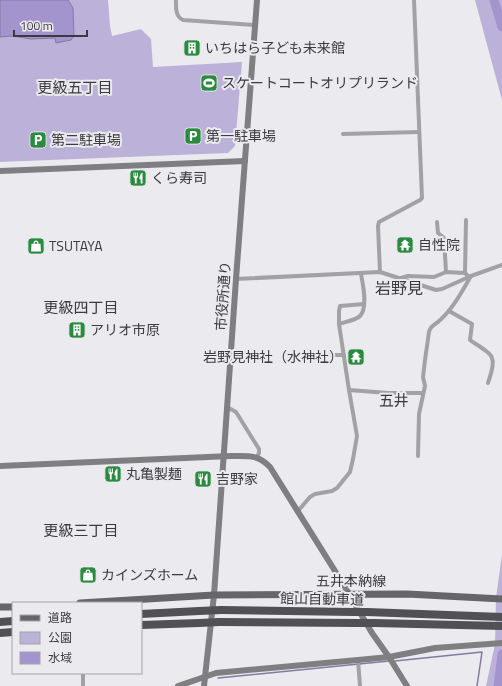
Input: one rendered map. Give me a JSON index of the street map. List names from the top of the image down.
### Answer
{
  "streets": {
    "highway": ["館山自動車道"],
    "main road": ["五井本納線"],
    "street": ["市役所通り"]
  },
  "crossings": [
    ["市役所通り", "五井本納線"]
  ],
  "districts": [
    "更級五丁目",
    "岩野見",
    "更級四丁目",
    "五井",
    "更級三丁目"
  ],
  "places": {
    "building": ["いちはら子ども未来館", "アリオ市原"],
    "sports": ["スケートコートオリプリランド"],
    "parking": ["第一駐車場", "第二駐車場"],
    "restaurant": ["くら寿司", "丸亀製麺", "吉野家"],
    "temple": ["自性院", "岩野見神社（水神社）"],
    "shop": ["TSUTAYA", "カインズホーム"]
  },
  "legend": ["道路", "公園", "水域"],
  "scale_bar": "100 m"
}
